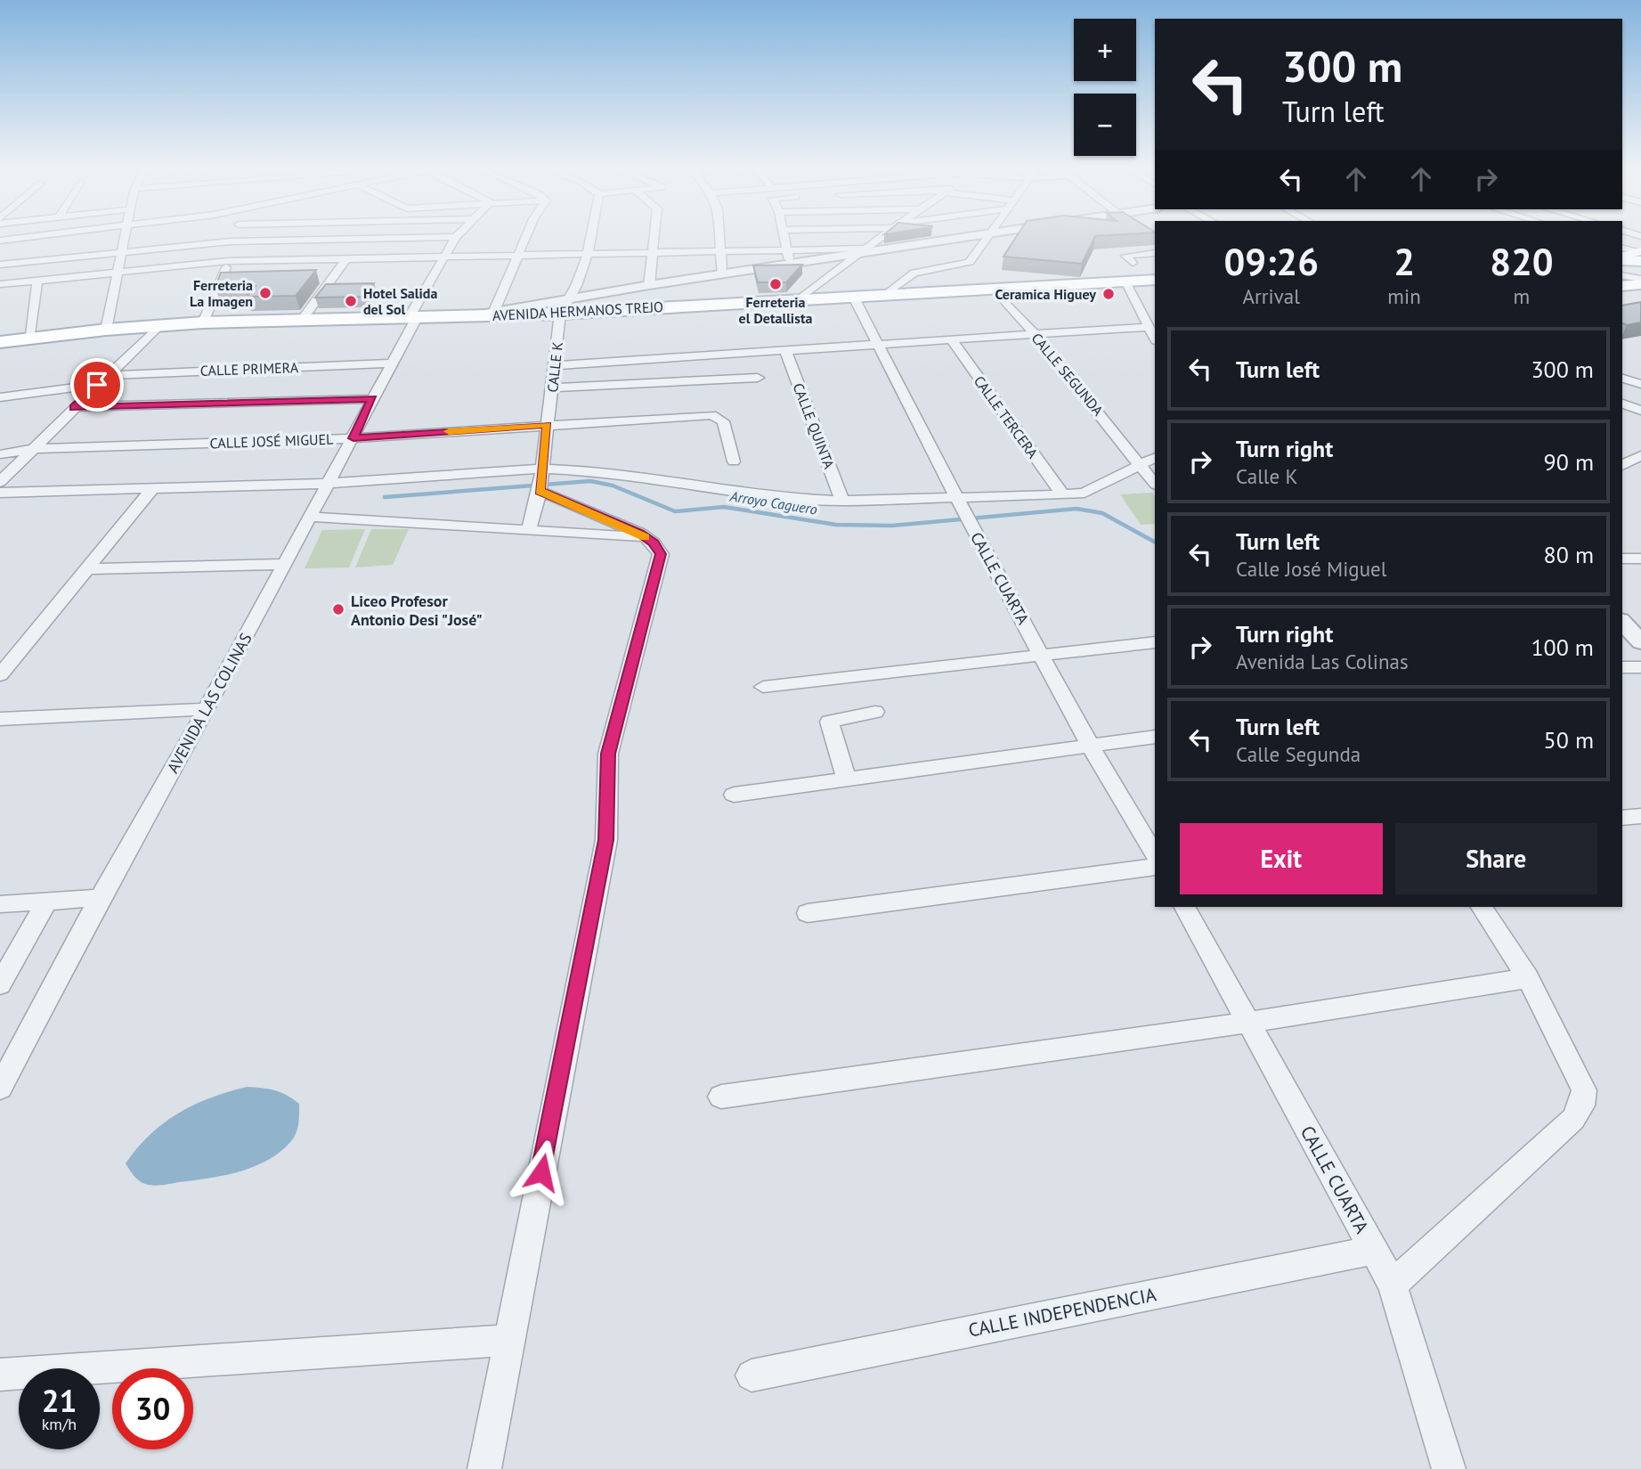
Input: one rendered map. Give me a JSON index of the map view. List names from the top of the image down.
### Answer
{
  "streets": {
    "main road": ["AVENIDA HERMANOS TREJO"],
    "street": [
      "CALLE K",
      "CALLE PRIMERA",
      "CALLE SEGUNDA",
      "CALLE TERCERA",
      "CALLE QUINTA",
      "CALLE JOSÉ MIGUEL",
      "CALLE CUARTA",
      "AVENIDA LAS COLINAS",
      "CALLE INDEPENDENCIA"
    ]
  },
  "crossings": [
    ["AVENIDA HERMANOS TREJO", "CALLE K"],
    ["AVENIDA HERMANOS TREJO", "CALLE SEGUNDA"],
    ["AVENIDA HERMANOS TREJO", "CALLE CUARTA"],
    ["AVENIDA HERMANOS TREJO", "AVENIDA LAS COLINAS"],
    ["CALLE K", "CALLE JOSÉ MIGUEL"],
    ["CALLE PRIMERA", "AVENIDA LAS COLINAS"],
    ["CALLE JOSÉ MIGUEL", "AVENIDA LAS COLINAS"],
    ["CALLE CUARTA", "CALLE INDEPENDENCIA"]
  ],
  "water": ["Arroyo Caguero"],
  "places": [
    "Ferreteria el Detallista",
    "Ferreteria La Imagen",
    "Ceramica Higuey",
    "Hotel Salida del Sol",
    "Liceo Profesor Antonio Desi \"José\""
  ],
  "page": {
    "map_buttons": ["+", "−"],
    "turn": ["300 m", "Turn left"],
    "eta": [
      "09:26",
      "Arrival",
      "2",
      "min",
      "820",
      "m"
    ],
    "list": [
      {
        "name": "Turn left",
        "value": "300 m"
      },
      {
        "name": "Turn right",
        "note": "Calle K",
        "value": "90 m"
      },
      {
        "name": "Turn left",
        "note": "Calle José Miguel",
        "value": "80 m"
      },
      {
        "name": "Turn right",
        "note": "Avenida Las Colinas",
        "value": "100 m"
      },
      {
        "name": "Turn left",
        "note": "Calle Segunda",
        "value": "50 m"
      }
    ],
    "buttons": ["Exit", "Share"],
    "speed": "21 km/h",
    "limit": "30"
  }
}
